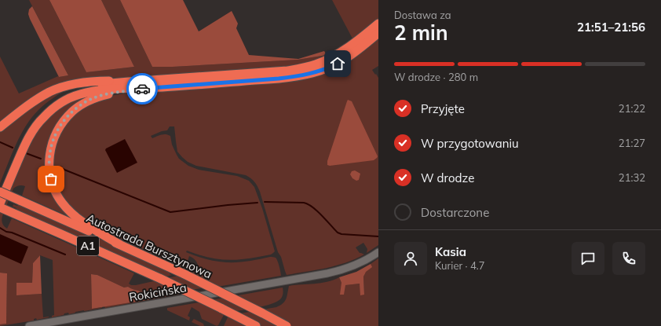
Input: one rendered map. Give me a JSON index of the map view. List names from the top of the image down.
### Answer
{
  "streets": {
    "highway": ["A1", "Autostrada Bursztynowa"],
    "main road": ["Rokicińska"]
  },
  "page": {
    "heading": ["2 min", "Dostawa za", "21:51–21:56"],
    "panel": ["Kasia", "Kurier · 4.7"],
    "bar": "W drodze · 280 m",
    "list": [
      ["Przyjęte", "21:22"],
      ["W przygotowaniu", "21:27"],
      ["W drodze", "21:32"],
      "Dostarczone"
    ]
  }
}
